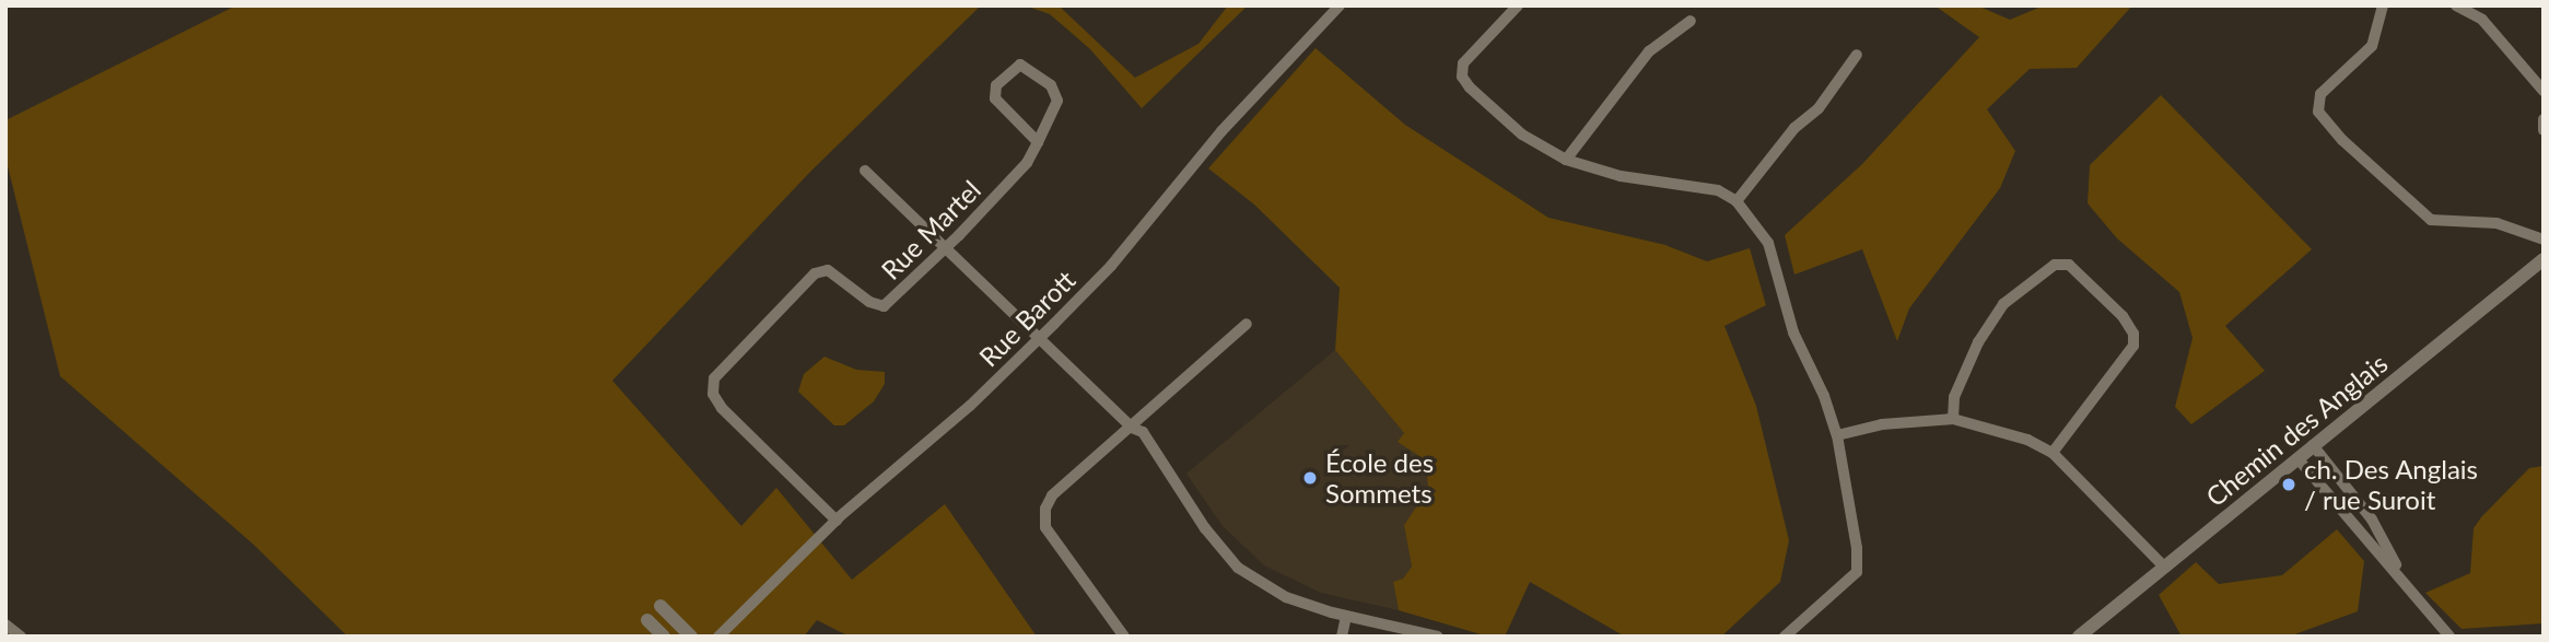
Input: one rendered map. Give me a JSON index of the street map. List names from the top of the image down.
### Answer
{
  "streets": {
    "street": ["Rue Martel", "Rue Barott", "Chemin des Anglais"]
  },
  "crossings": [
    ["Rue Martel", "Rue Barott"]
  ],
  "places": ["École des Sommets", "ch. Des Anglais / rue Suroit"]
}
